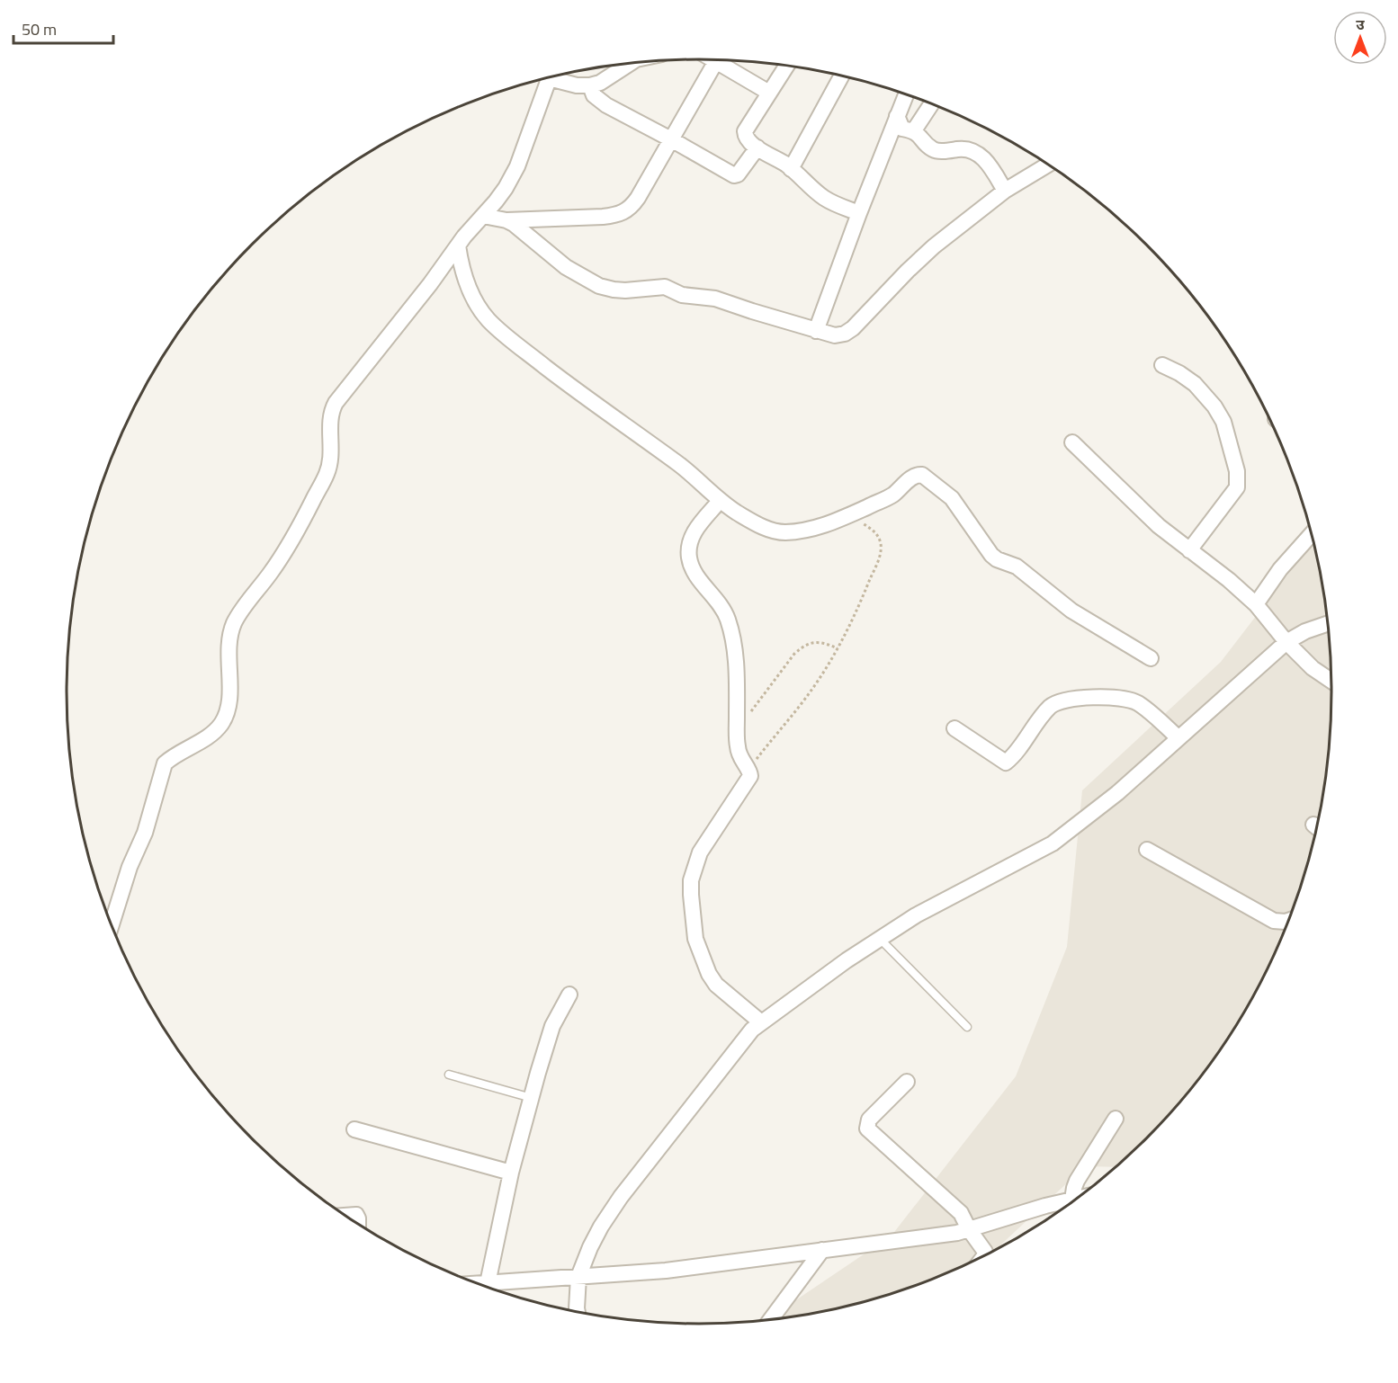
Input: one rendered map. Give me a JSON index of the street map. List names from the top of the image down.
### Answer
{
  "scale_bar": "50 m",
  "north": "top"
}
